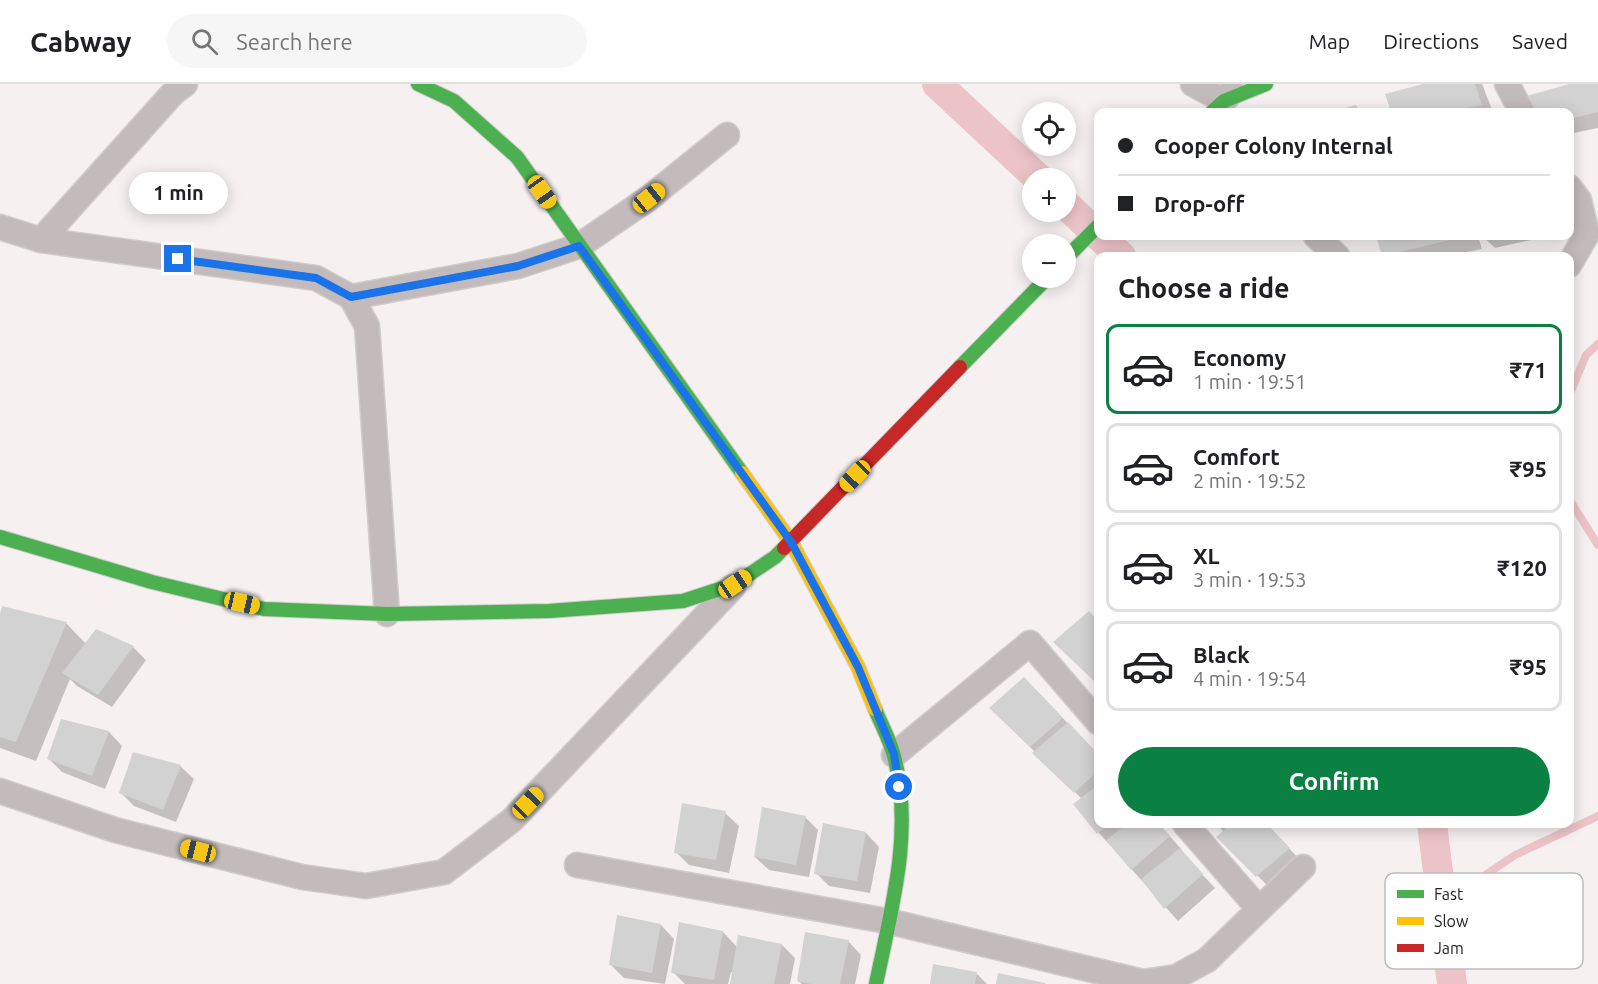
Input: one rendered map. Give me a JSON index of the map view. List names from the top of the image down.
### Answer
{
  "legend": ["Fast", "Slow", "Jam"],
  "page": {
    "header": "Cabway",
    "search": "Search here",
    "nav": ["Map", "Directions", "Saved"],
    "map_buttons": ["+", "−"],
    "banner": ["Cooper Colony Internal", "Drop-off"],
    "bubble": "1 min",
    "heading": "Choose a ride",
    "list": [
      {
        "name": "Economy",
        "note": "1 min · 19:51",
        "value": "₹71"
      },
      {
        "name": "Comfort",
        "note": "2 min · 19:52",
        "value": "₹95"
      },
      {
        "name": "XL",
        "note": "3 min · 19:53",
        "value": "₹120"
      },
      {
        "name": "Black",
        "note": "4 min · 19:54",
        "value": "₹95"
      }
    ],
    "buttons": "Confirm"
  }
}
